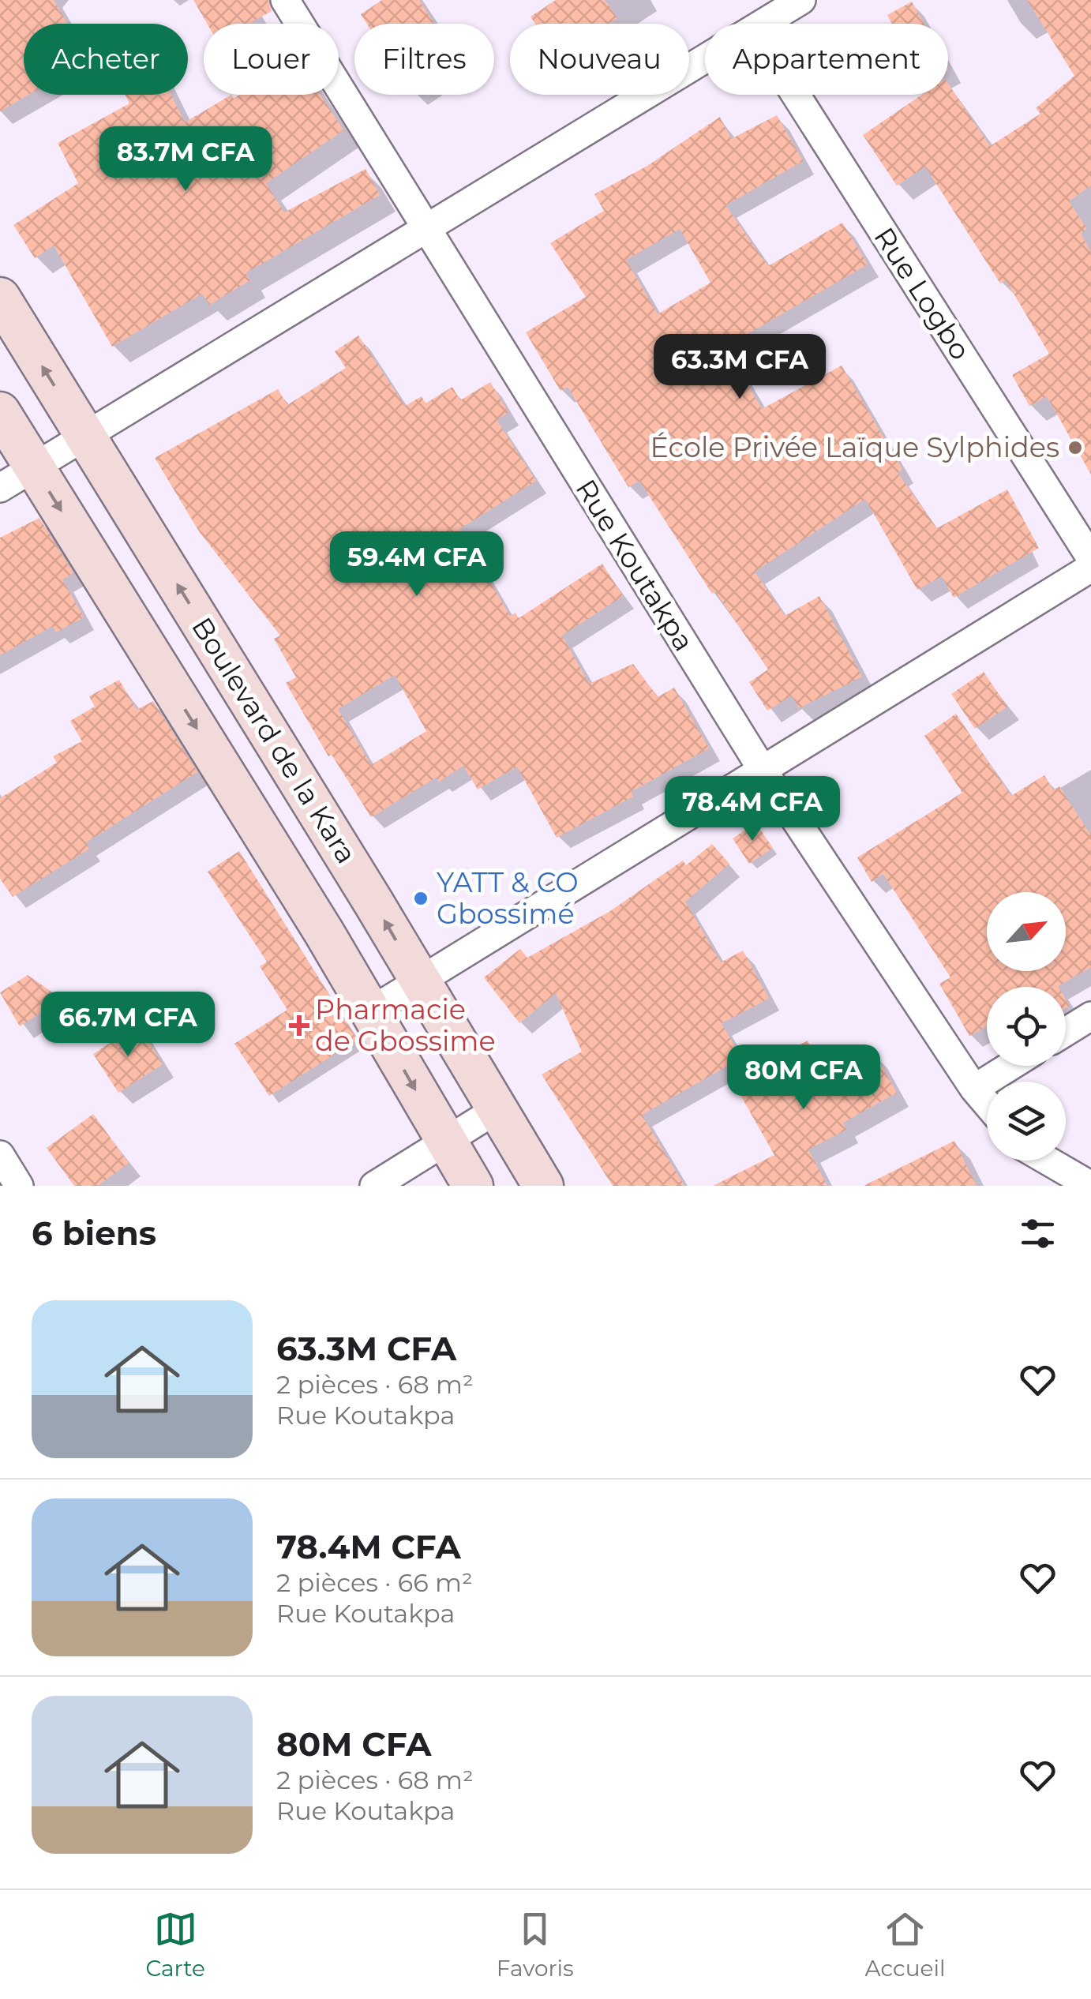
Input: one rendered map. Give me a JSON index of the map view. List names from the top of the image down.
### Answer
{
  "streets": {
    "main road": ["Boulevard de la Kara"],
    "street": ["Rue Logbo", "Rue Koutakpa"]
  },
  "places": {
    "other": ["École Privée Laïque Sylphides", "YATT & CO Gbossimé"],
    "health": ["Pharmacie de Gbossime"]
  },
  "north": "top right",
  "page": {
    "chip": [
      "Acheter",
      "Louer",
      "Filtres",
      "Nouveau",
      "Appartement"
    ],
    "price": [
      "83.7M CFA",
      "63.3M CFA",
      "59.4M CFA",
      "78.4M CFA",
      "66.7M CFA",
      "80M CFA"
    ],
    "heading": "6 biens",
    "list": [
      {
        "name": "63.3M CFA",
        "note": "2 pièces · 68 m² · Rue Koutakpa"
      },
      {
        "name": "78.4M CFA",
        "note": "2 pièces · 66 m² · Rue Koutakpa"
      },
      {
        "name": "80M CFA",
        "note": "2 pièces · 68 m² · Rue Koutakpa"
      }
    ],
    "tabs": ["Carte", "Favoris", "Accueil"]
  }
}
